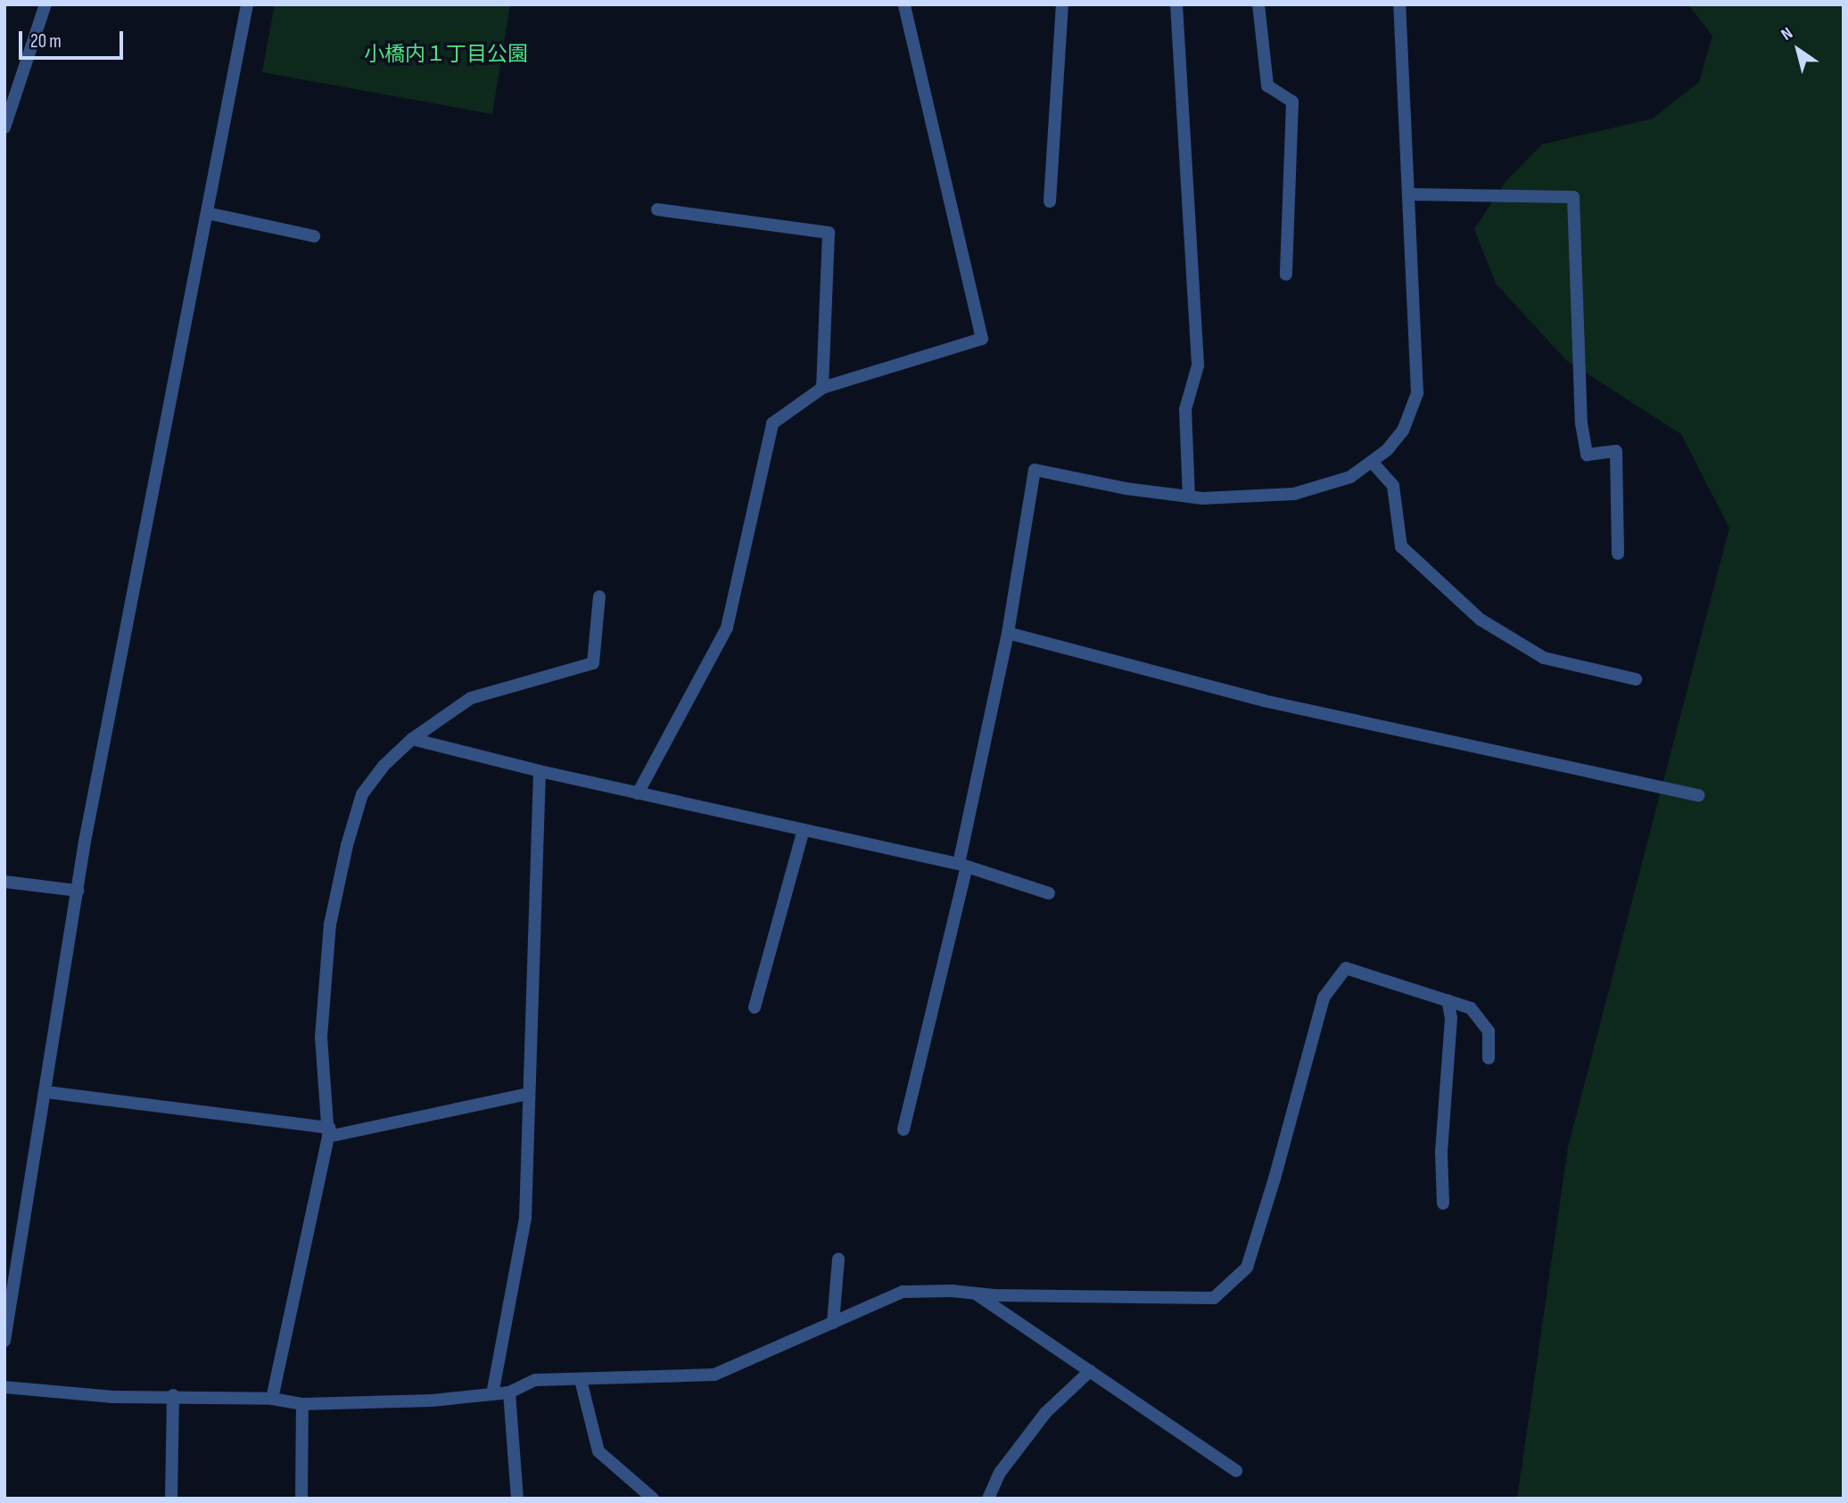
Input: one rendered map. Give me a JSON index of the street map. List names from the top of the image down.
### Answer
{
  "parks": ["小橋内１丁目公園"],
  "scale_bar": "20 m",
  "north": "top left"
}
